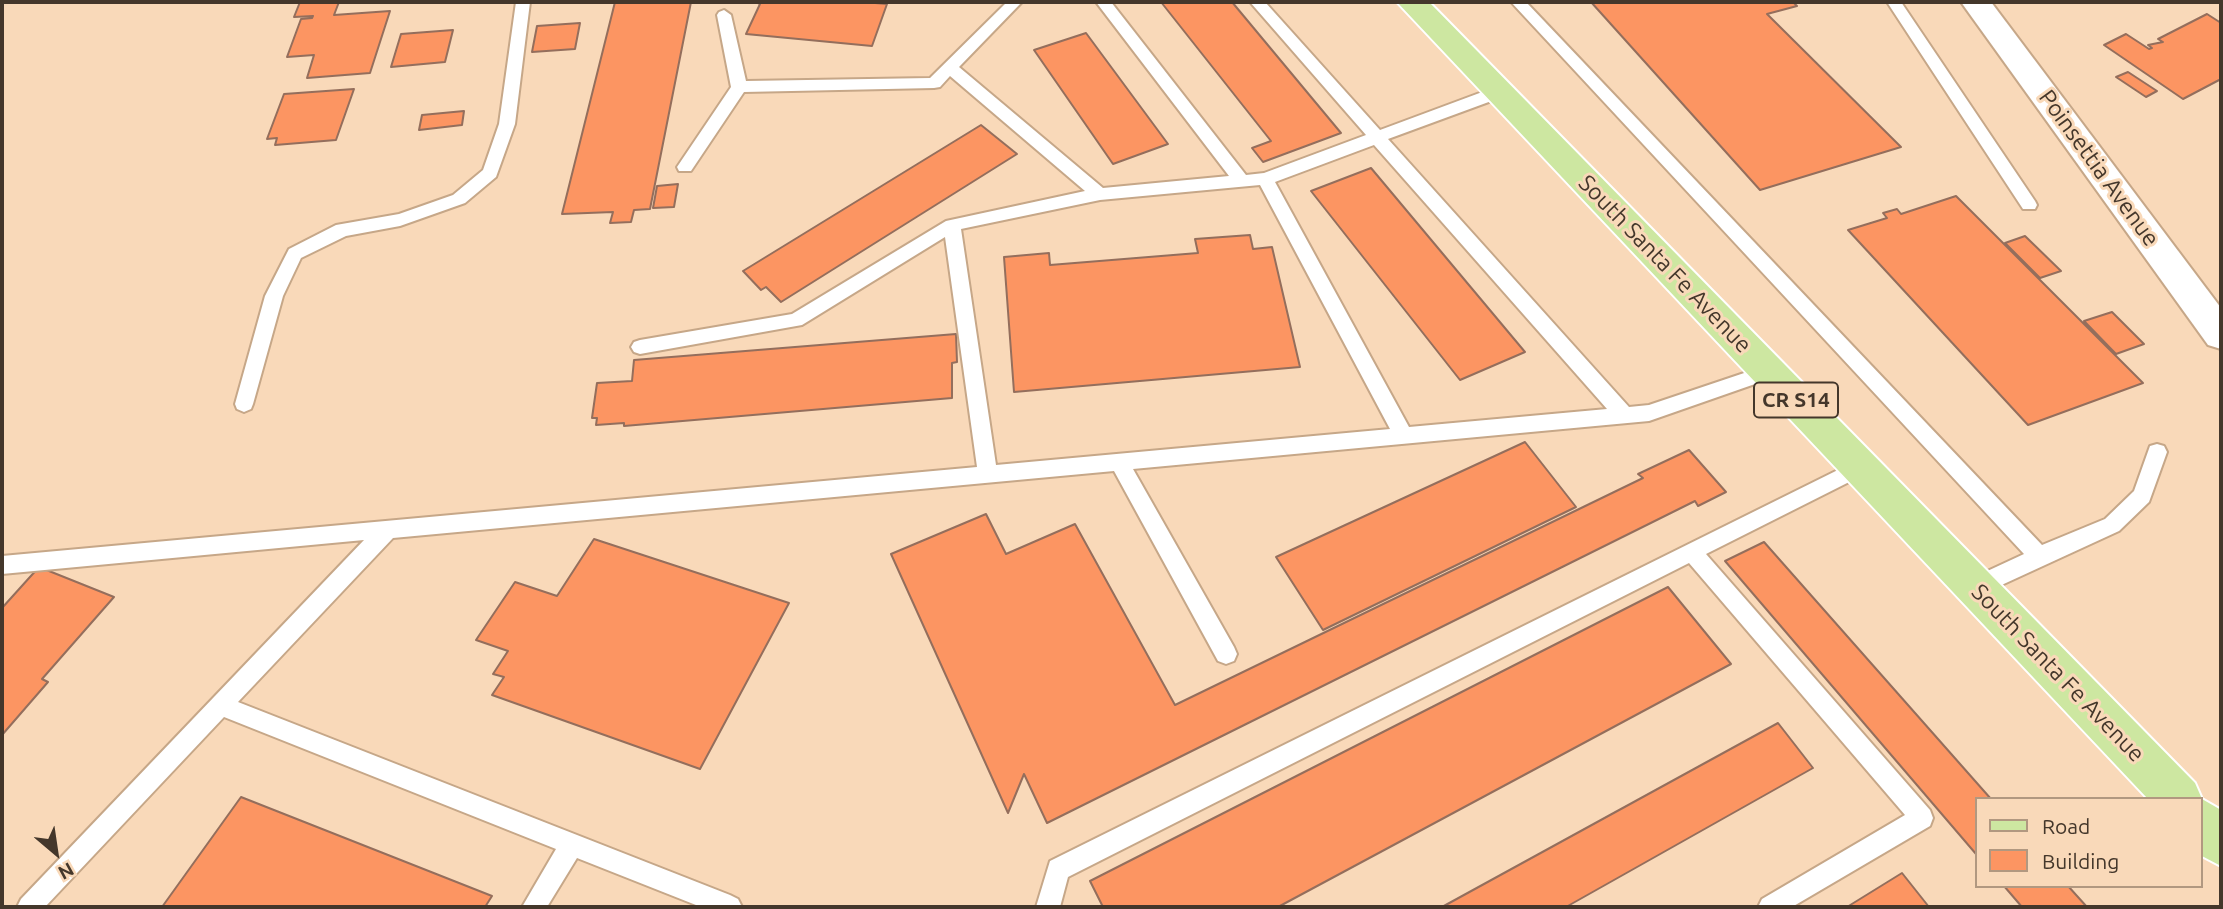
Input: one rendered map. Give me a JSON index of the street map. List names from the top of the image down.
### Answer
{
  "streets": {
    "main road": ["South Santa Fe Avenue", "CR S14"],
    "street": ["Poinsettia Avenue"]
  },
  "legend": ["Road", "Building"],
  "north": "bottom right"
}
